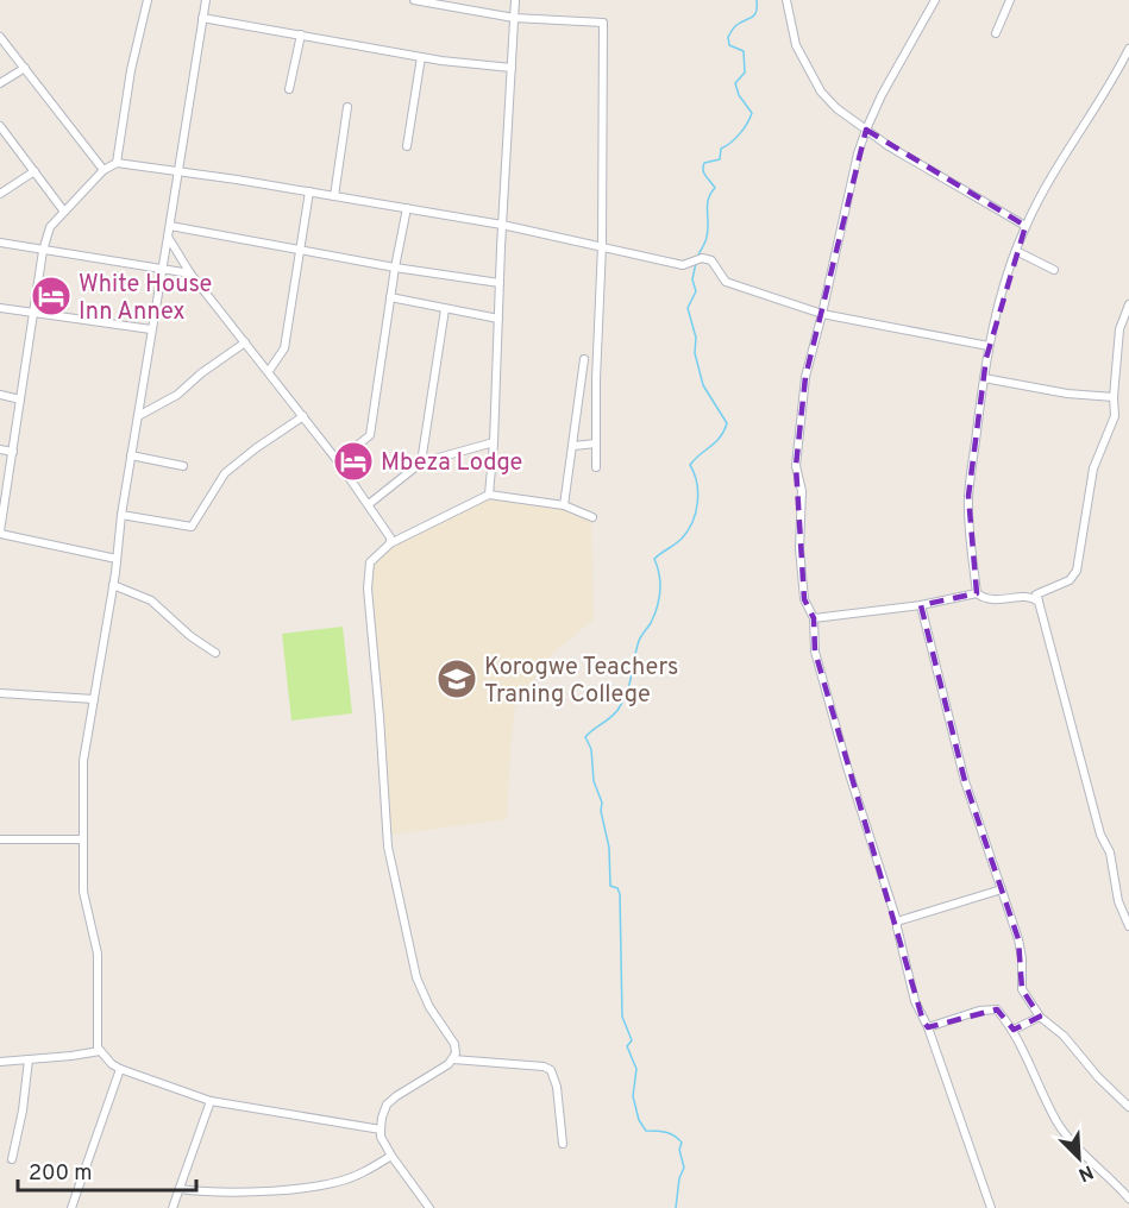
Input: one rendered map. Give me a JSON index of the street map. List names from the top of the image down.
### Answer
{
  "places": {
    "hotel": ["White House Inn Annex", "Mbeza Lodge"],
    "school or university": ["Korogwe Teachers Traning College"]
  },
  "scale_bar": "200 m",
  "north": "bottom right"
}
